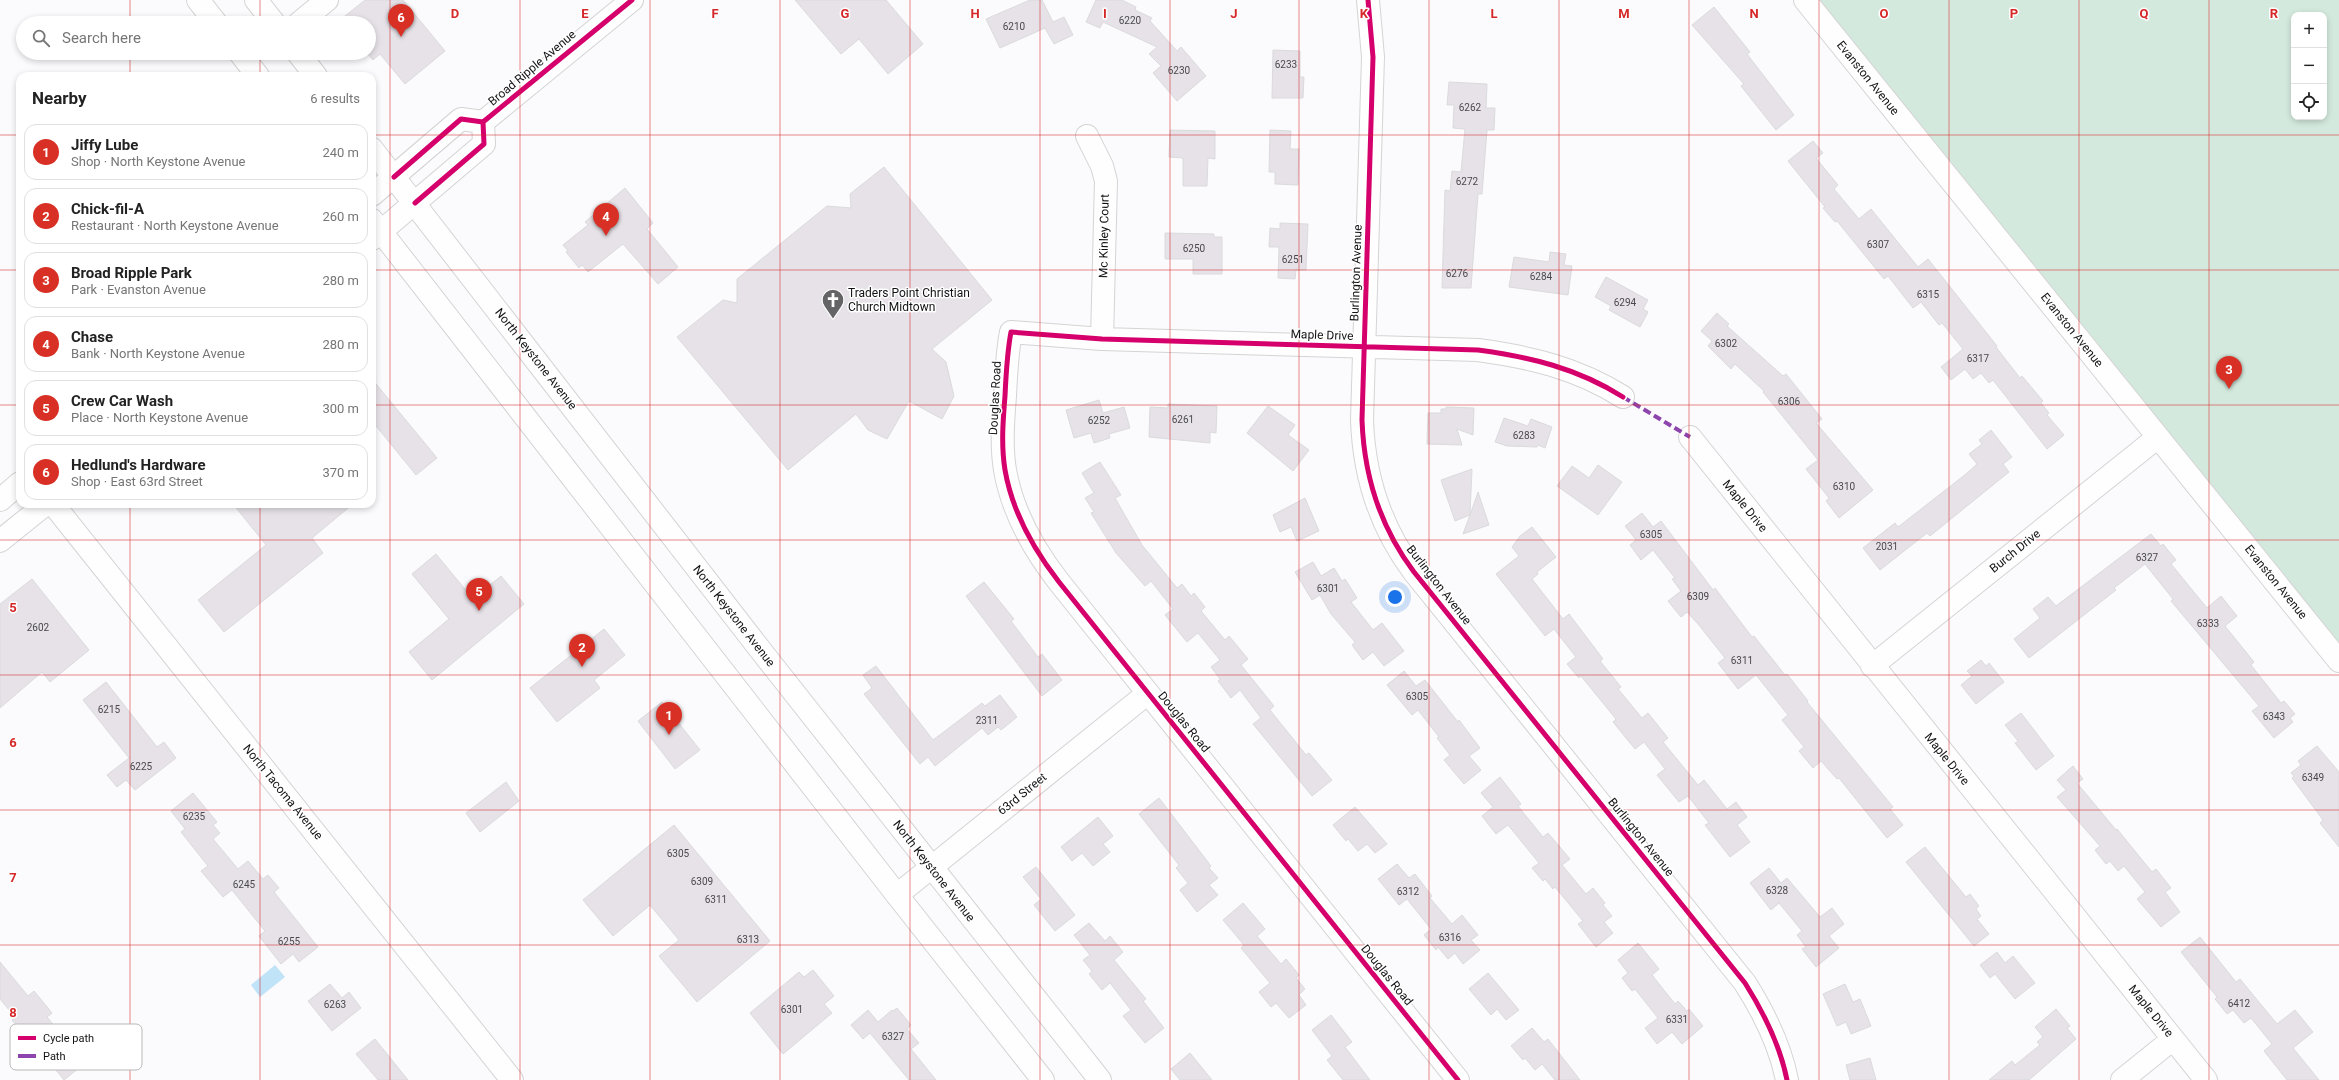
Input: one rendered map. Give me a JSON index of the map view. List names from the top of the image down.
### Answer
{
  "streets": {
    "street": [
      "Broad Ripple Avenue",
      "Evanston Avenue",
      "Mc Kinley Court",
      "Burlington Avenue",
      "Maple Drive",
      "North Keystone Avenue",
      "Douglas Road",
      "Burch Drive",
      "North Tacoma Avenue",
      "63rd Street"
    ]
  },
  "crossings": [
    ["Evanston Avenue", "Burch Drive"],
    ["Mc Kinley Court", "Maple Drive"],
    ["Burlington Avenue", "Maple Drive"],
    ["Maple Drive", "Douglas Road"],
    ["Maple Drive", "Burch Drive"],
    ["North Keystone Avenue", "63rd Street"],
    ["Douglas Road", "63rd Street"]
  ],
  "places": {
    "church": ["Traders Point Christian Church Midtown"]
  },
  "house_numbers": [
    "6220",
    "6210",
    "6233",
    "6230",
    "6262",
    "6272",
    "6307",
    "6250",
    "6251",
    "6276",
    "6284",
    "6315",
    "6294",
    "6302",
    "6317",
    "6306",
    "6261",
    "6252",
    "6283",
    "6310",
    "6305",
    "2031",
    "6327",
    "6301",
    "6309",
    "6333",
    "2602",
    "6311",
    "6305",
    "6215",
    "6343",
    "2311",
    "6225",
    "6349",
    "6235",
    "6305",
    "6309",
    "6245",
    "6328",
    "6312",
    "6311",
    "6316",
    "6313",
    "6255",
    "6412",
    "6263",
    "6301",
    "6331",
    "6327"
  ],
  "legend": ["Cycle path", "Path"],
  "page": {
    "pins": [
      "6",
      "4",
      "3",
      "5",
      "2",
      "1"
    ],
    "map_buttons": ["+", "−"],
    "search": "Search here",
    "heading": ["Nearby", "6 results"],
    "list": [
      {
        "mark": "1",
        "name": "Jiffy Lube",
        "note": "Shop · North Keystone Avenue",
        "value": "240 m"
      },
      {
        "mark": "2",
        "name": "Chick-fil-A",
        "note": "Restaurant · North Keystone Avenue",
        "value": "260 m"
      },
      {
        "mark": "3",
        "name": "Broad Ripple Park",
        "note": "Park · Evanston Avenue",
        "value": "280 m"
      },
      {
        "mark": "4",
        "name": "Chase",
        "note": "Bank · North Keystone Avenue",
        "value": "280 m"
      },
      {
        "mark": "5",
        "name": "Crew Car Wash",
        "note": "Place · North Keystone Avenue",
        "value": "300 m"
      },
      {
        "mark": "6",
        "name": "Hedlund's Hardware",
        "note": "Shop · East 63rd Street",
        "value": "370 m"
      }
    ]
  },
  "grid": {
    "columns": [
      "D",
      "E",
      "F",
      "G",
      "H",
      "I",
      "J",
      "K",
      "L",
      "M",
      "N",
      "O",
      "P",
      "Q",
      "R"
    ],
    "rows": [
      "5",
      "6",
      "7",
      "8"
    ]
  }
}
